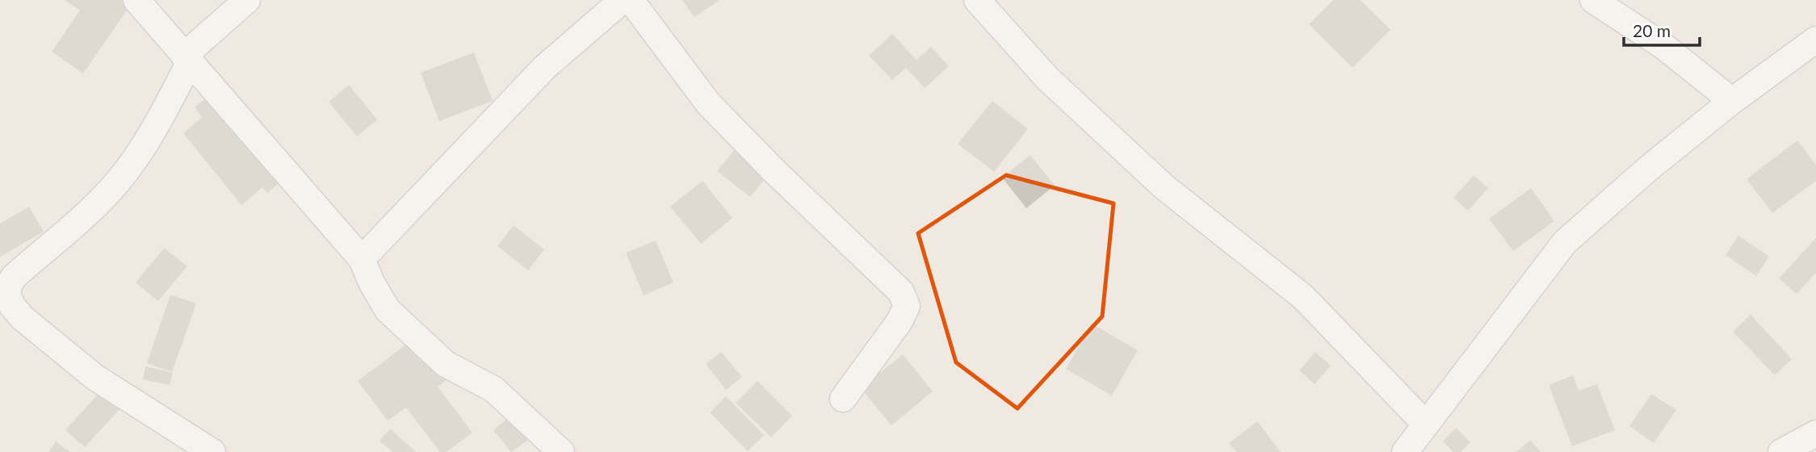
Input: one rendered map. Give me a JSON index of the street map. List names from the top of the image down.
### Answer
{
  "scale_bar": "20 m"
}
